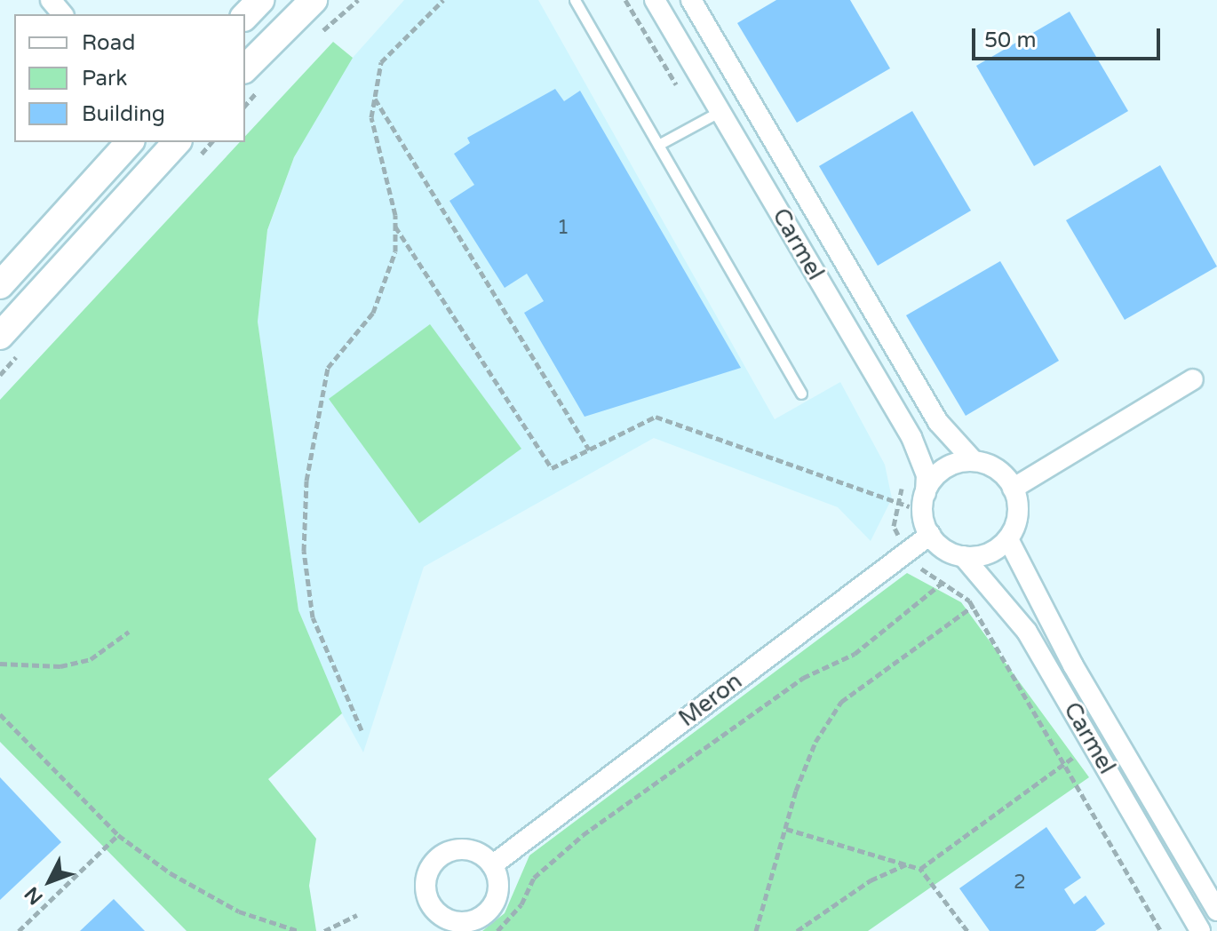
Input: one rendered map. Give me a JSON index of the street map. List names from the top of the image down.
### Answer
{
  "streets": {
    "street": ["Carmel", "Meron"]
  },
  "crossings": [
    ["Carmel", "Meron"]
  ],
  "house_numbers": ["1", "2"],
  "legend": ["Road", "Park", "Building"],
  "scale_bar": "50 m",
  "north": "bottom left"
}
